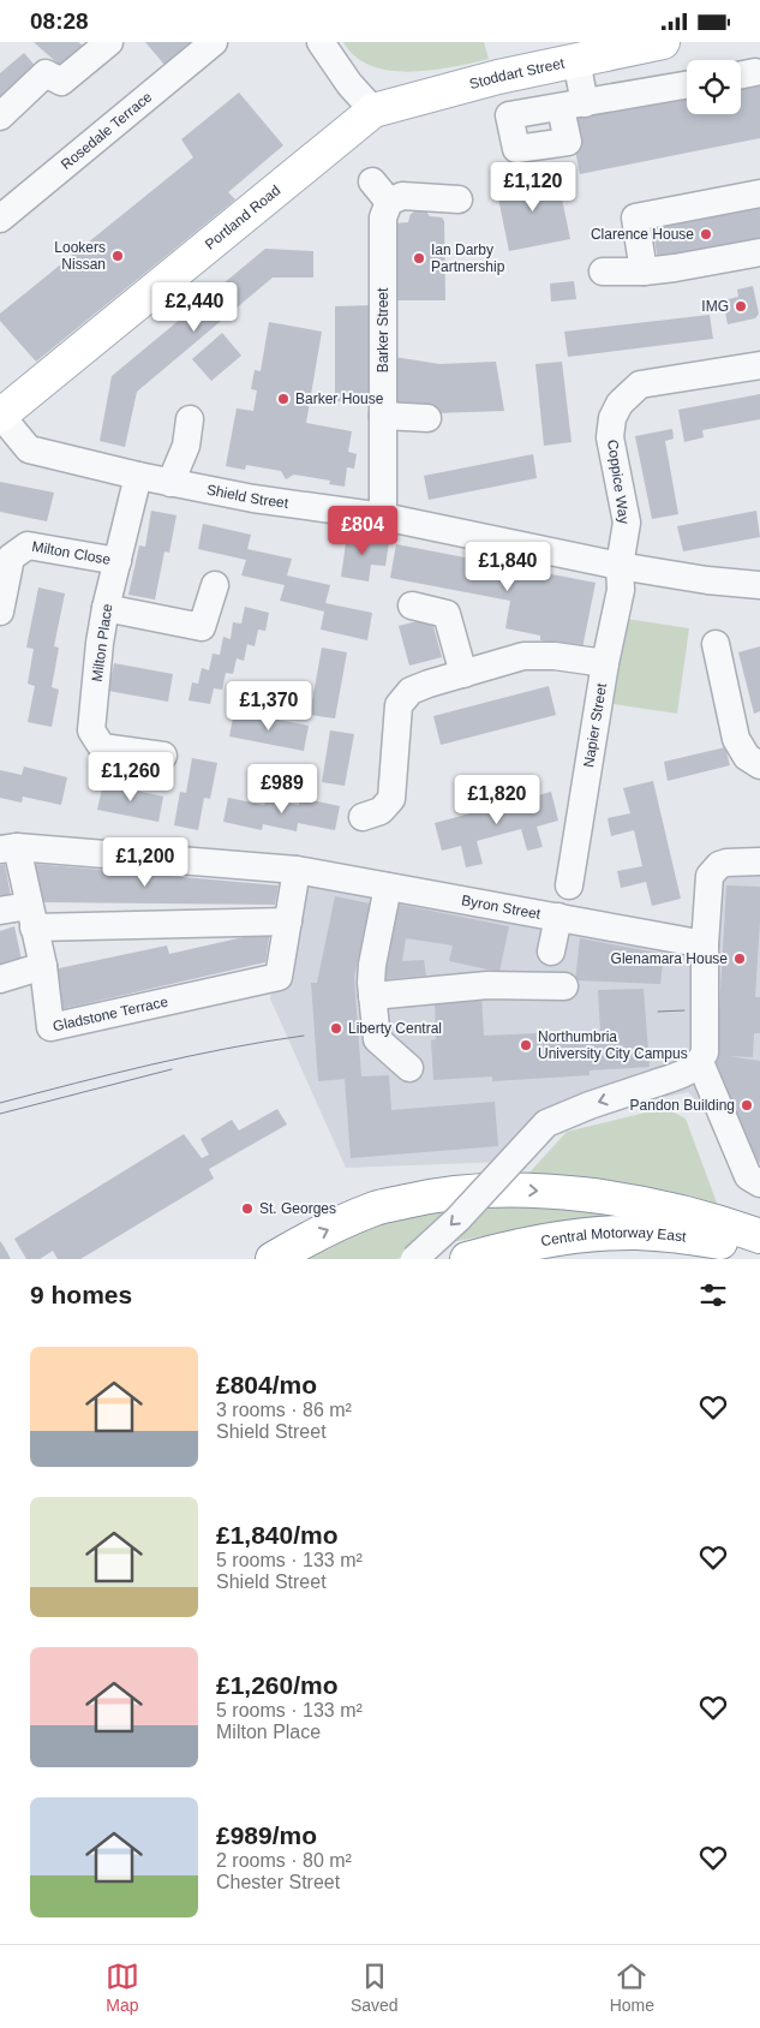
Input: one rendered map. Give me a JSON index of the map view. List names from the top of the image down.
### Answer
{
  "streets": {
    "main road": ["Stoddart Street", "Portland Road", "Central Motorway East"],
    "street": [
      "Rosedale Terrace",
      "Barker Street",
      "Coppice Way",
      "Shield Street",
      "Milton Close",
      "Milton Place",
      "Napier Street",
      "Byron Street",
      "Gladstone Terrace"
    ]
  },
  "crossings": [
    ["Stoddart Street", "Portland Road"],
    ["Portland Road", "Shield Street"],
    ["Barker Street", "Shield Street"],
    ["Coppice Way", "Shield Street"],
    ["Coppice Way", "Napier Street"],
    ["Shield Street", "Milton Place"],
    ["Shield Street", "Napier Street"],
    ["Milton Close", "Milton Place"],
    ["Byron Street", "Gladstone Terrace"]
  ],
  "places": [
    "Clarence House",
    "Lookers Nissan",
    "Ian Darby Partnership",
    "IMG",
    "Barker House",
    "Glenamara House",
    "Liberty Central",
    "Northumbria University City Campus",
    "Pandon Building",
    "St. Georges"
  ],
  "page": {
    "status": "08:28",
    "price": [
      "£1,120",
      "£2,440",
      "£804",
      "£1,840",
      "£1,370",
      "£1,260",
      "£989",
      "£1,820",
      "£1,200"
    ],
    "heading": "9 homes",
    "list": [
      {
        "name": "£804/mo",
        "note": "3 rooms · 86 m² · Shield Street"
      },
      {
        "name": "£1,840/mo",
        "note": "5 rooms · 133 m² · Shield Street"
      },
      {
        "name": "£1,260/mo",
        "note": "5 rooms · 133 m² · Milton Place"
      },
      {
        "name": "£989/mo",
        "note": "2 rooms · 80 m² · Chester Street"
      }
    ],
    "tabs": ["Map", "Saved", "Home"]
  }
}
